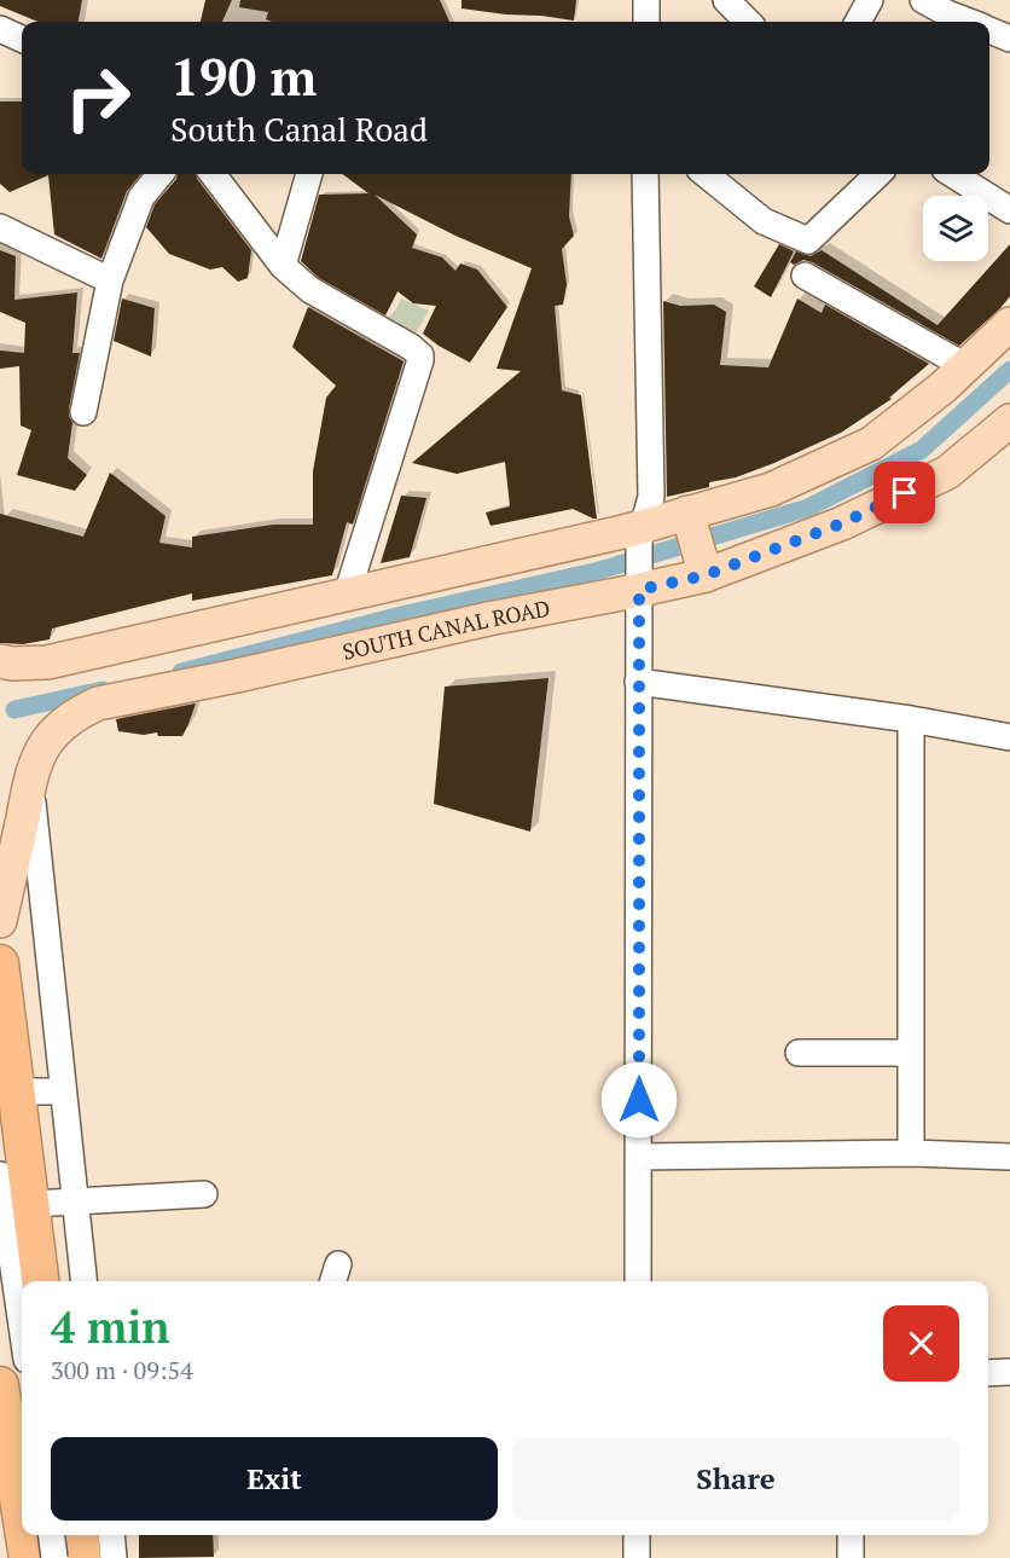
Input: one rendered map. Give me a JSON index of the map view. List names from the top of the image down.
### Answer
{
  "streets": {
    "main road": ["SOUTH CANAL ROAD"]
  },
  "page": {
    "turn": ["190 m", "South Canal Road"],
    "heading": ["4 min", "300 m · 09:54"],
    "buttons": ["Exit", "Share"]
  }
}
